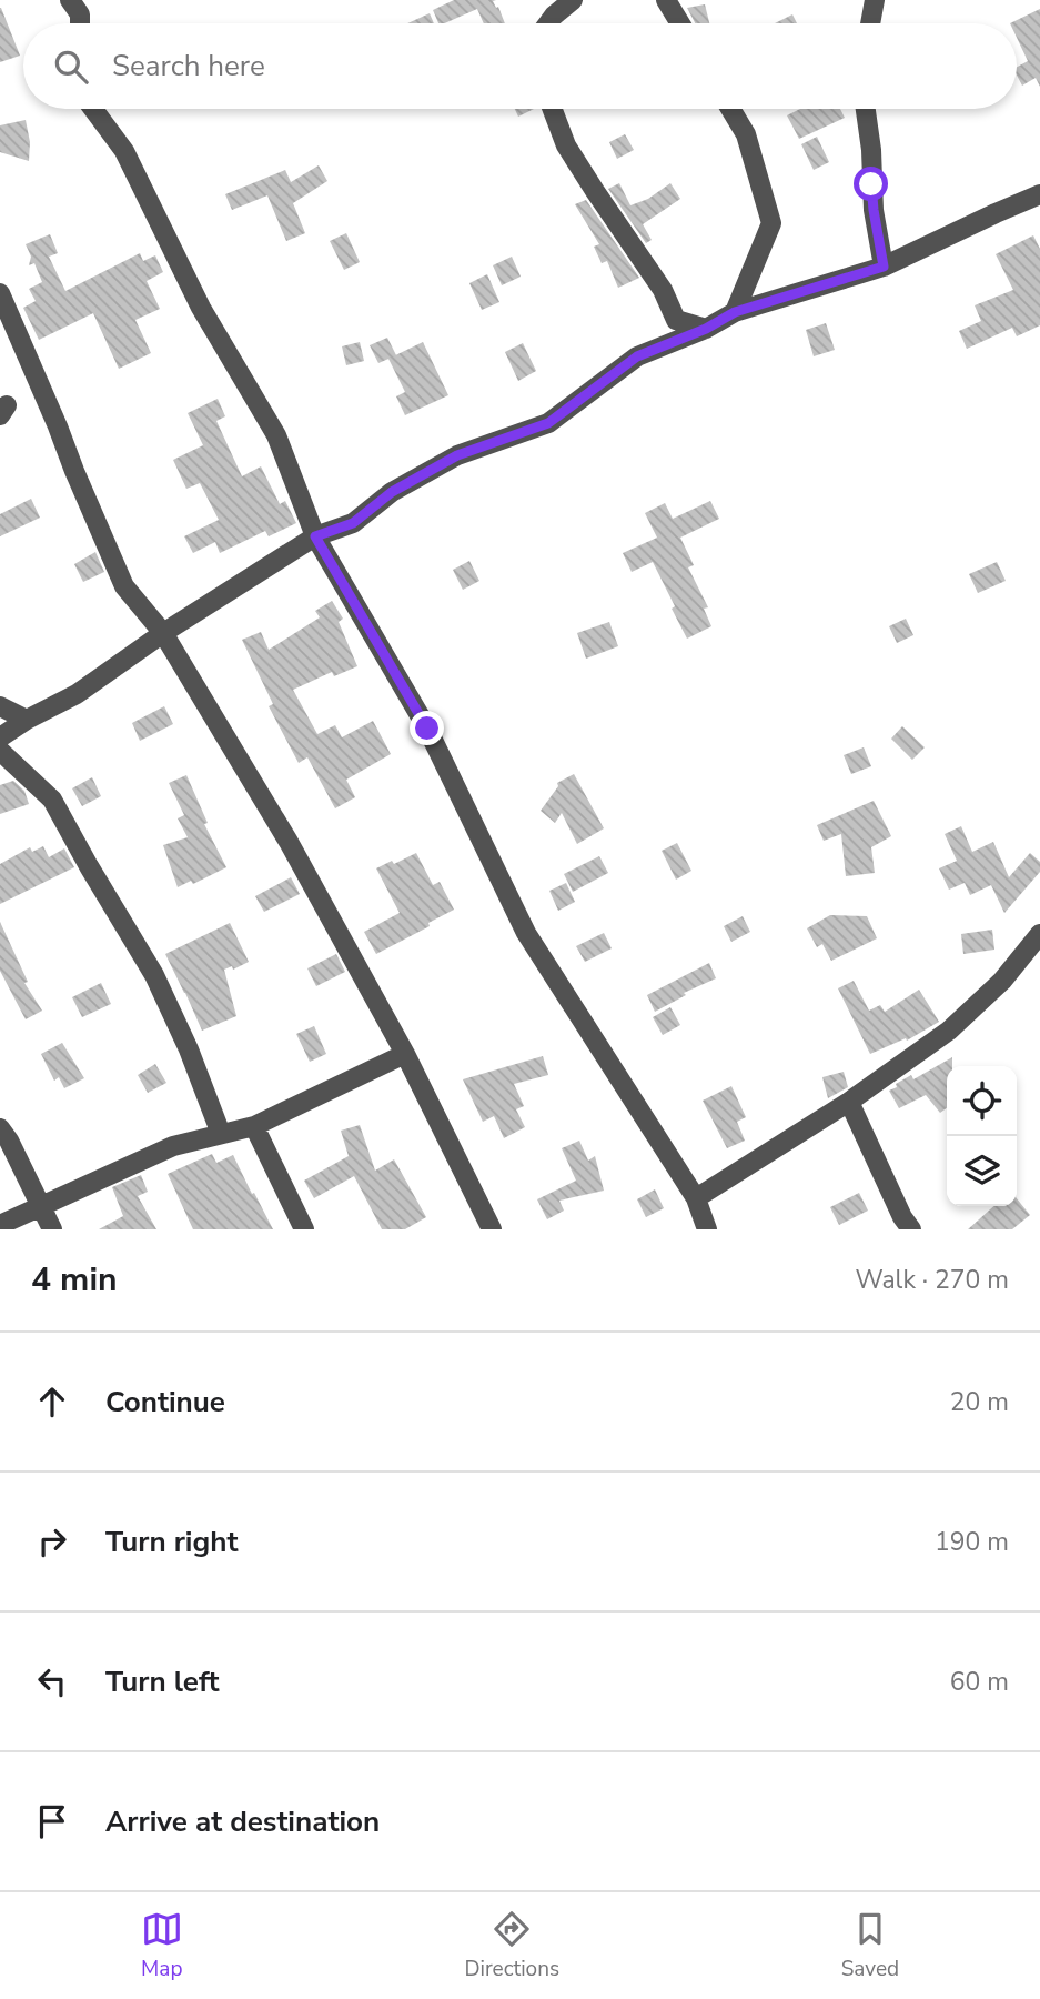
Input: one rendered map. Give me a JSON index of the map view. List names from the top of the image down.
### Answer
{
  "page": {
    "search": "Search here",
    "heading": ["4 min", "Walk · 270 m"],
    "list": [
      ["Continue", "20 m"],
      ["Turn right", "190 m"],
      ["Turn left", "60 m"],
      "Arrive at destination"
    ],
    "nav": ["Map", "Directions", "Saved"]
  }
}
